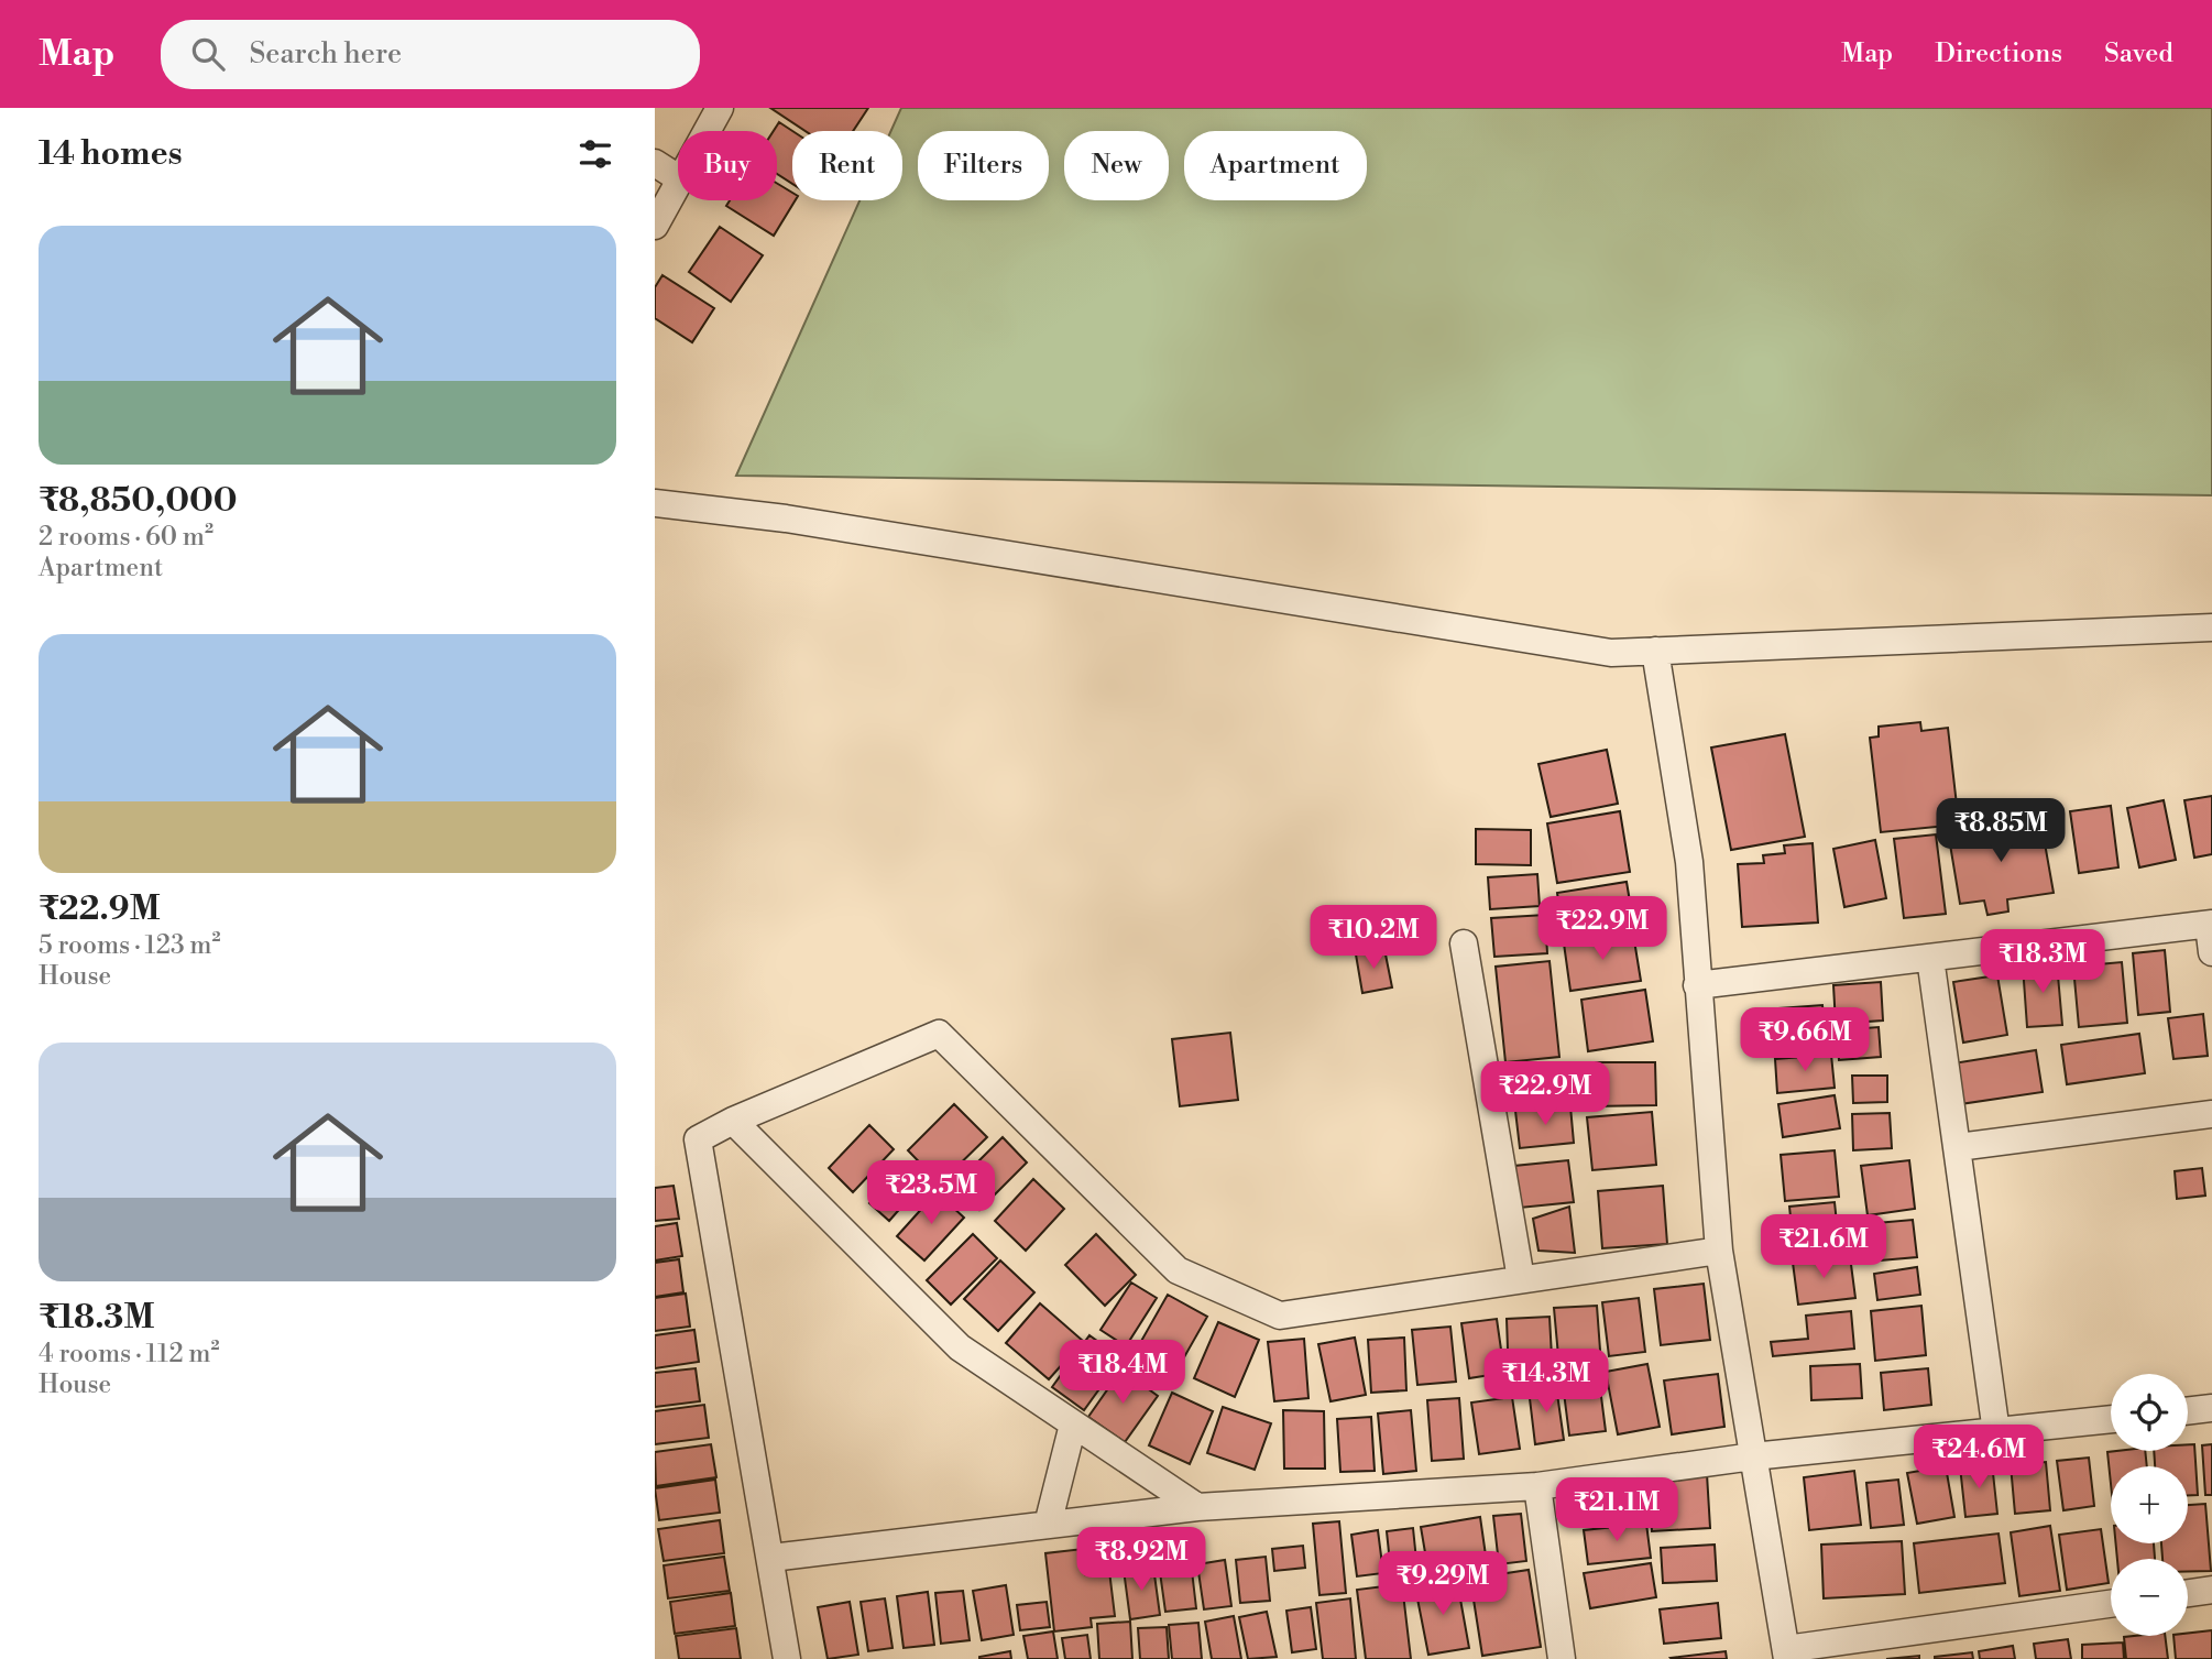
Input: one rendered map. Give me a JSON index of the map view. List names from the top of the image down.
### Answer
{
  "page": {
    "header": "Map",
    "search": "Search here",
    "nav": ["Map", "Directions", "Saved"],
    "heading": "14 homes",
    "chip": [
      "Buy",
      "Rent",
      "Filters",
      "New",
      "Apartment"
    ],
    "list": [
      {
        "name": "₹8,850,000",
        "note": "2 rooms · 60 m² · Apartment"
      },
      {
        "name": "₹22.9M",
        "note": "5 rooms · 123 m² · House"
      },
      {
        "name": "₹18.3M",
        "note": "4 rooms · 112 m² · House"
      }
    ],
    "price": [
      "₹8.85M",
      "₹22.9M",
      "₹10.2M",
      "₹18.3M",
      "₹9.66M",
      "₹22.9M",
      "₹23.5M",
      "₹21.6M",
      "₹18.4M",
      "₹14.3M",
      "₹24.6M",
      "₹21.1M",
      "₹8.92M",
      "₹9.29M"
    ],
    "map_buttons": ["+", "−"]
  }
}
